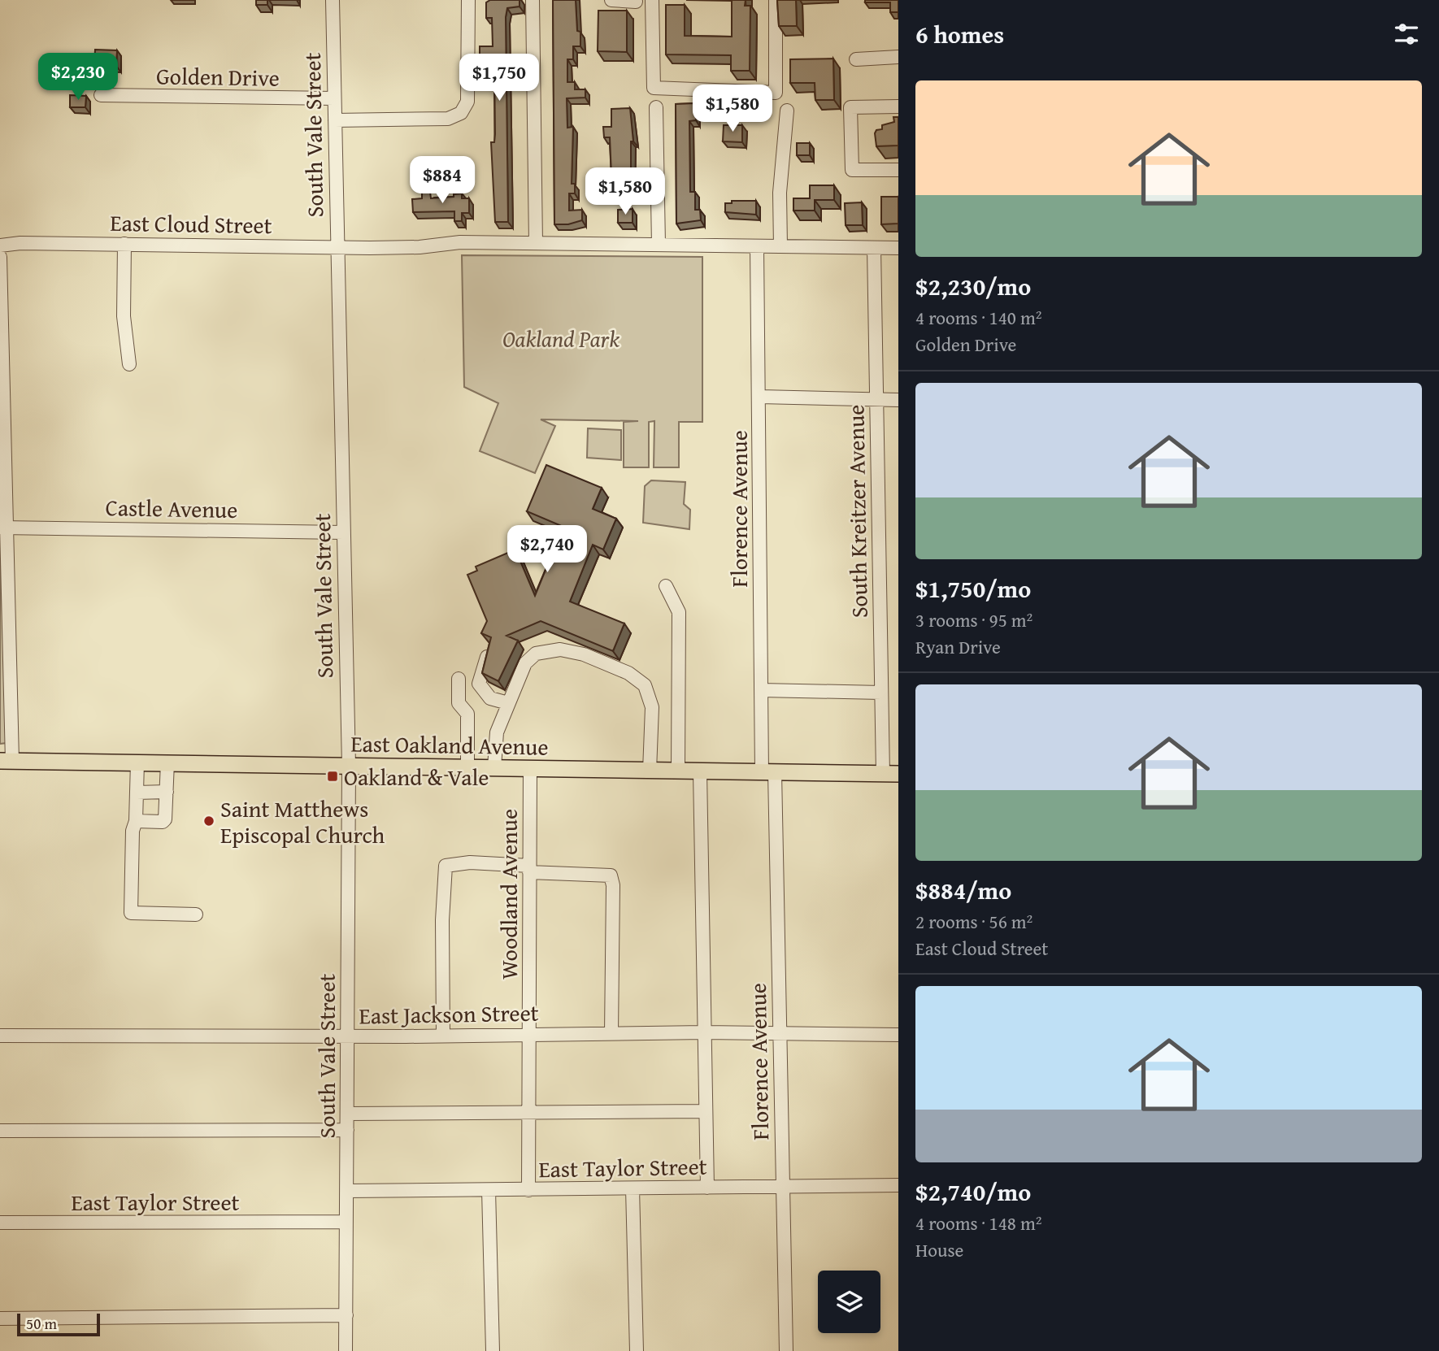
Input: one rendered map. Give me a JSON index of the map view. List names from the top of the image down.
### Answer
{
  "streets": {
    "main road": ["East Oakland Avenue"],
    "street": [
      "Golden Drive",
      "South Vale Street",
      "East Cloud Street",
      "Castle Avenue",
      "Florence Avenue",
      "South Kreitzer Avenue",
      "Woodland Avenue",
      "East Jackson Street",
      "East Taylor Street"
    ]
  },
  "crossings": [
    ["Golden Drive", "South Vale Street"],
    ["South Vale Street", "East Cloud Street"],
    ["South Vale Street", "Castle Avenue"],
    ["South Vale Street", "East Oakland Avenue"],
    ["South Vale Street", "East Jackson Street"],
    ["South Vale Street", "East Taylor Street"],
    ["East Cloud Street", "Florence Avenue"],
    ["Florence Avenue", "East Oakland Avenue"],
    ["Florence Avenue", "East Jackson Street"],
    ["Florence Avenue", "East Taylor Street"],
    ["South Kreitzer Avenue", "East Oakland Avenue"],
    ["East Oakland Avenue", "Woodland Avenue"],
    ["Woodland Avenue", "East Jackson Street"],
    ["Woodland Avenue", "East Taylor Street"]
  ],
  "parks": ["Oakland Park"],
  "places": {
    "transit": ["Oakland & Vale"],
    "other": ["Saint Matthews Episcopal Church"]
  },
  "scale_bar": "50 m",
  "page": {
    "heading": "6 homes",
    "price": [
      "$2,230",
      "$1,750",
      "$1,580",
      "$884",
      "$1,580",
      "$2,740"
    ],
    "list": [
      {
        "name": "$2,230/mo",
        "note": "4 rooms · 140 m² · Golden Drive"
      },
      {
        "name": "$1,750/mo",
        "note": "3 rooms · 95 m² · Ryan Drive"
      },
      {
        "name": "$884/mo",
        "note": "2 rooms · 56 m² · East Cloud Street"
      },
      {
        "name": "$2,740/mo",
        "note": "4 rooms · 148 m² · House"
      }
    ],
    "scale": "50 m"
  }
}
